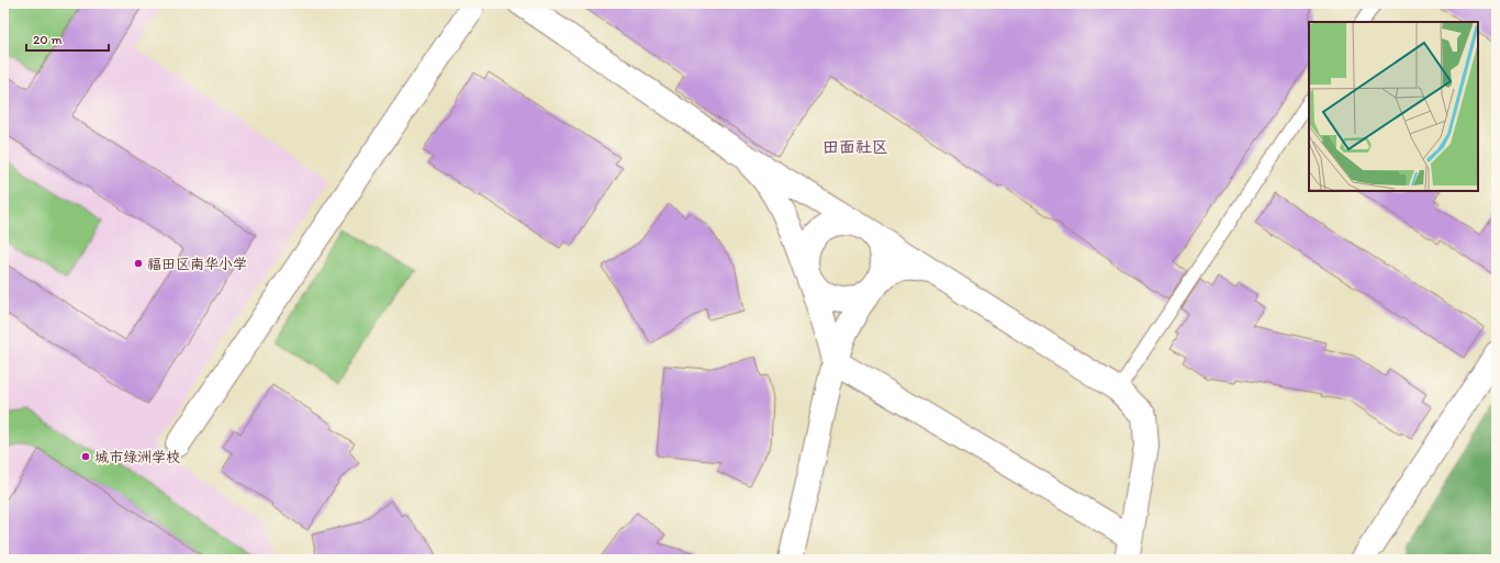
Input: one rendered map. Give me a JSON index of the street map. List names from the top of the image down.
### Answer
{
  "districts": ["田面社区"],
  "places": ["福田区南华小学", "城市绿洲学校"],
  "scale_bar": "20 m"
}
